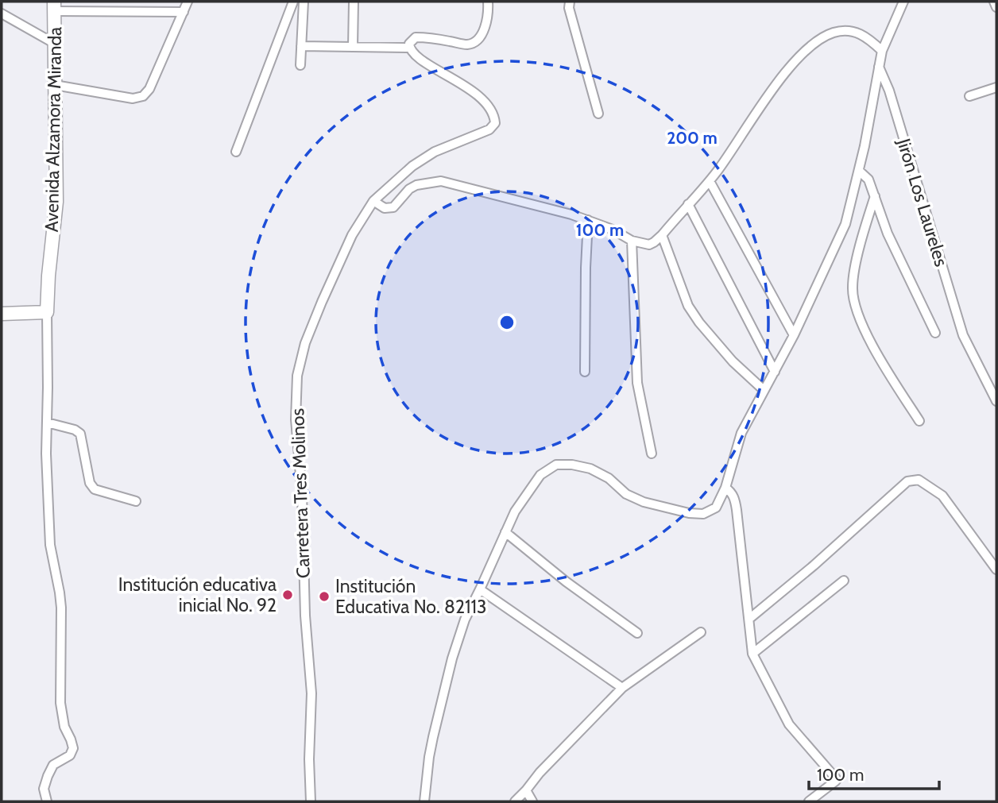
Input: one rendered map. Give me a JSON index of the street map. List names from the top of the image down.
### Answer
{
  "streets": {
    "street": ["Avenida Alzamora Miranda", "Jirón Los Laureles", "Carretera Tres Molinos"]
  },
  "places": ["Institución educativa inicial No. 92", "Institución Educativa No. 82113"],
  "scale_bar": "100 m",
  "rings": ["200 m", "100 m"]
}
